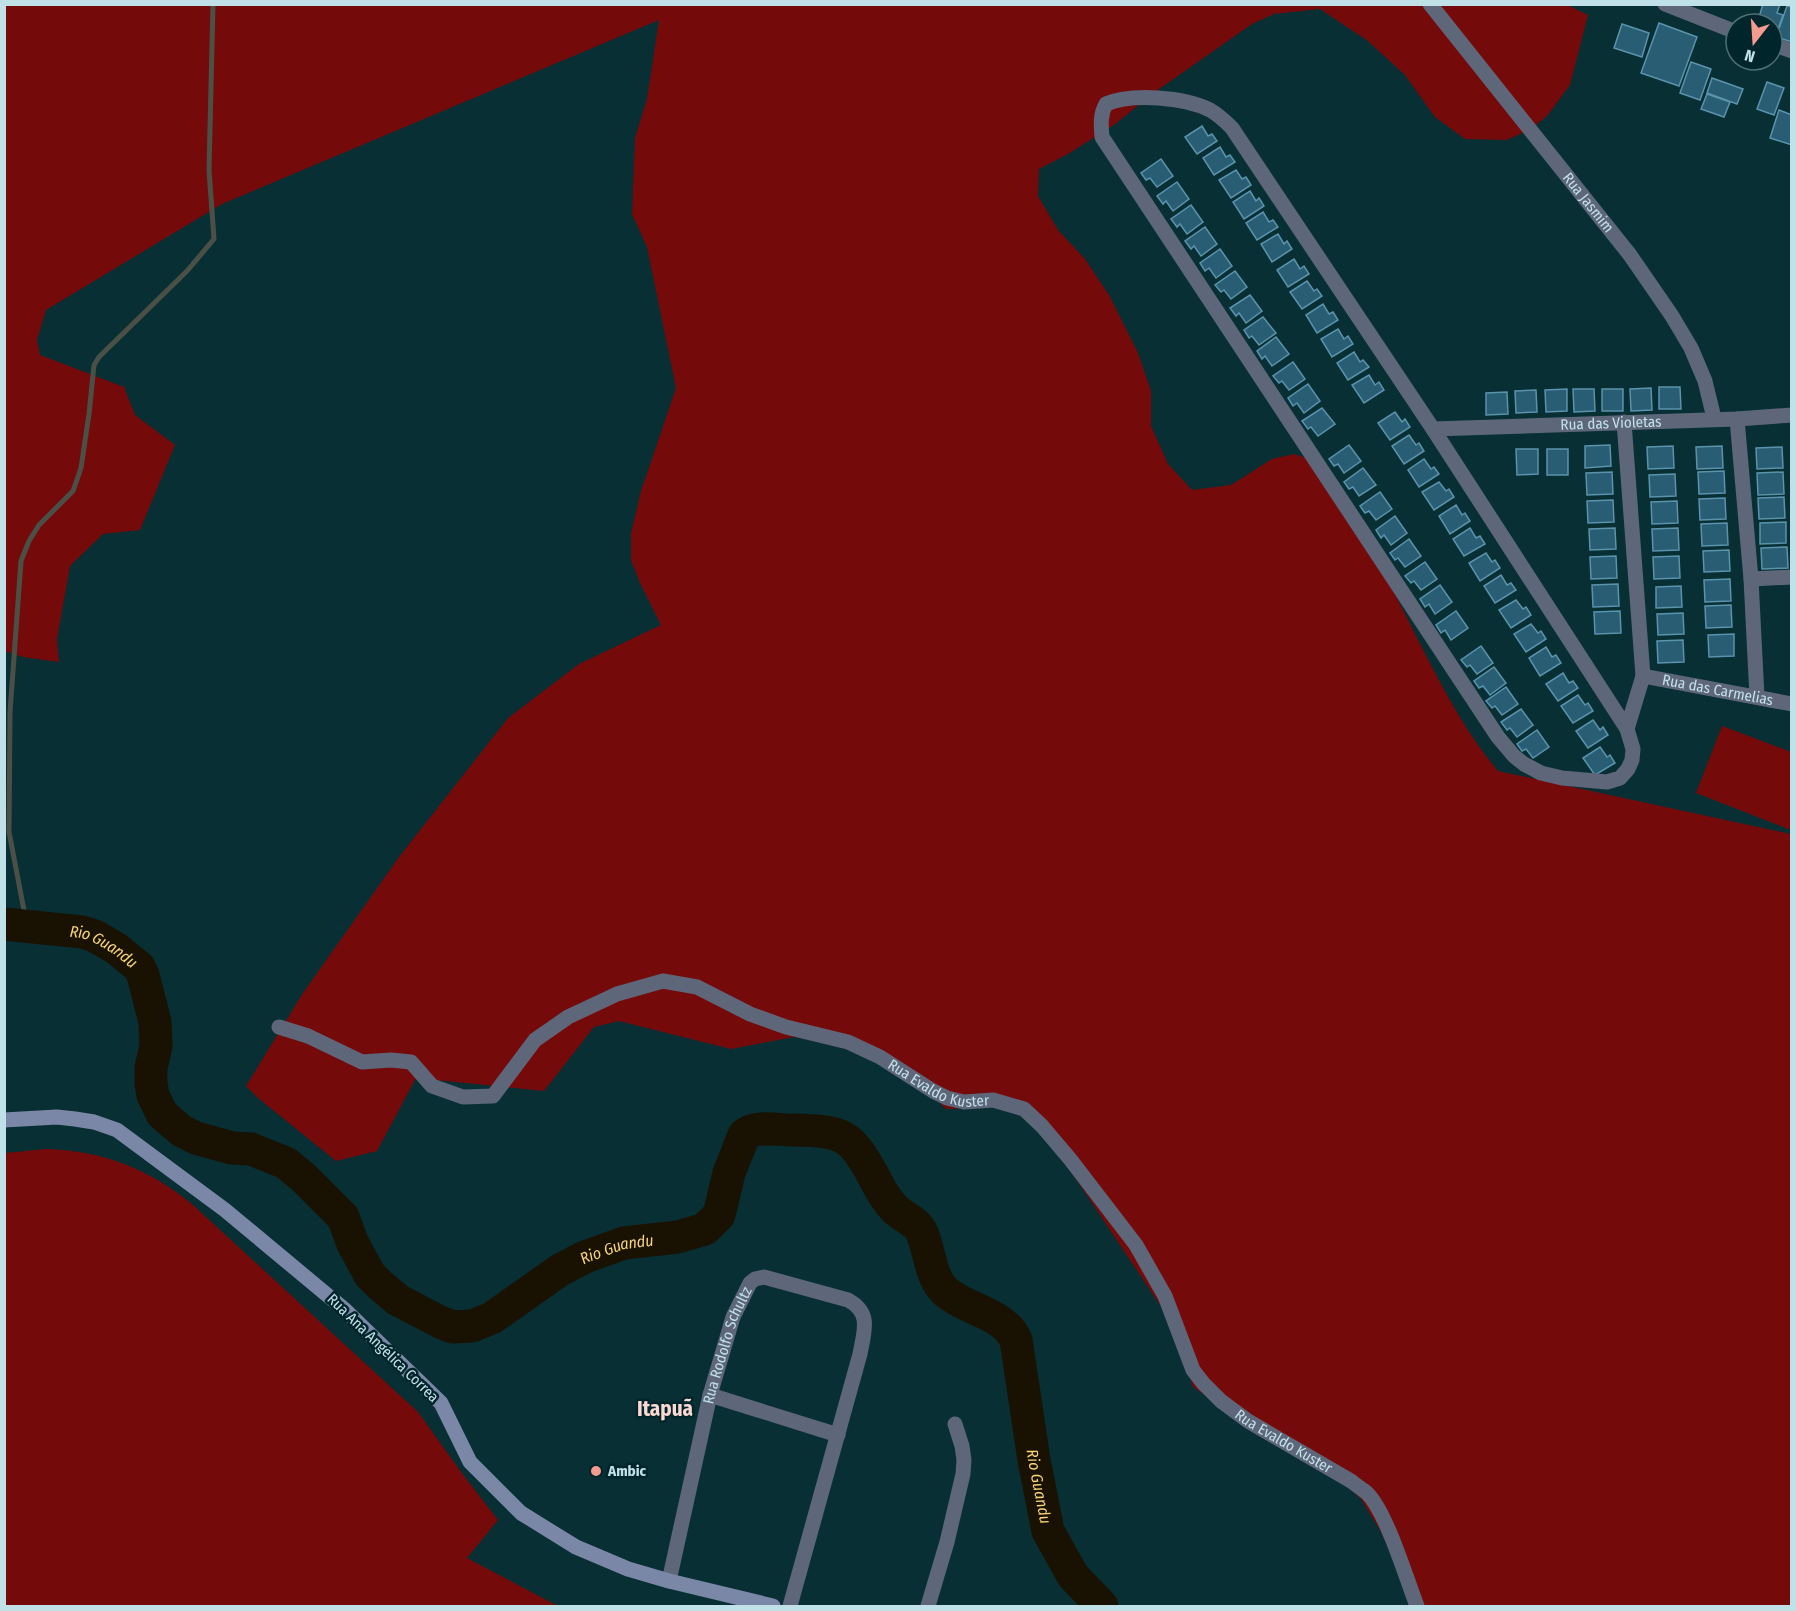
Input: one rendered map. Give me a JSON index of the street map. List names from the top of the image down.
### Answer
{
  "streets": {
    "street": [
      "Rua Jasmim",
      "Rua das Violetas",
      "Rua das Carmelias",
      "Rua Evaldo Kuster",
      "Rua Rodolfo Schultz",
      "Rua Ana Angélica Correa"
    ]
  },
  "crossings": [
    ["Rua Jasmim", "Rua das Violetas"],
    ["Rua Rodolfo Schultz", "Rua Ana Angélica Correa"]
  ],
  "districts": ["Itapuã"],
  "water": ["Rio Guandu"],
  "places": ["Ambic"],
  "north": "bottom"
}
